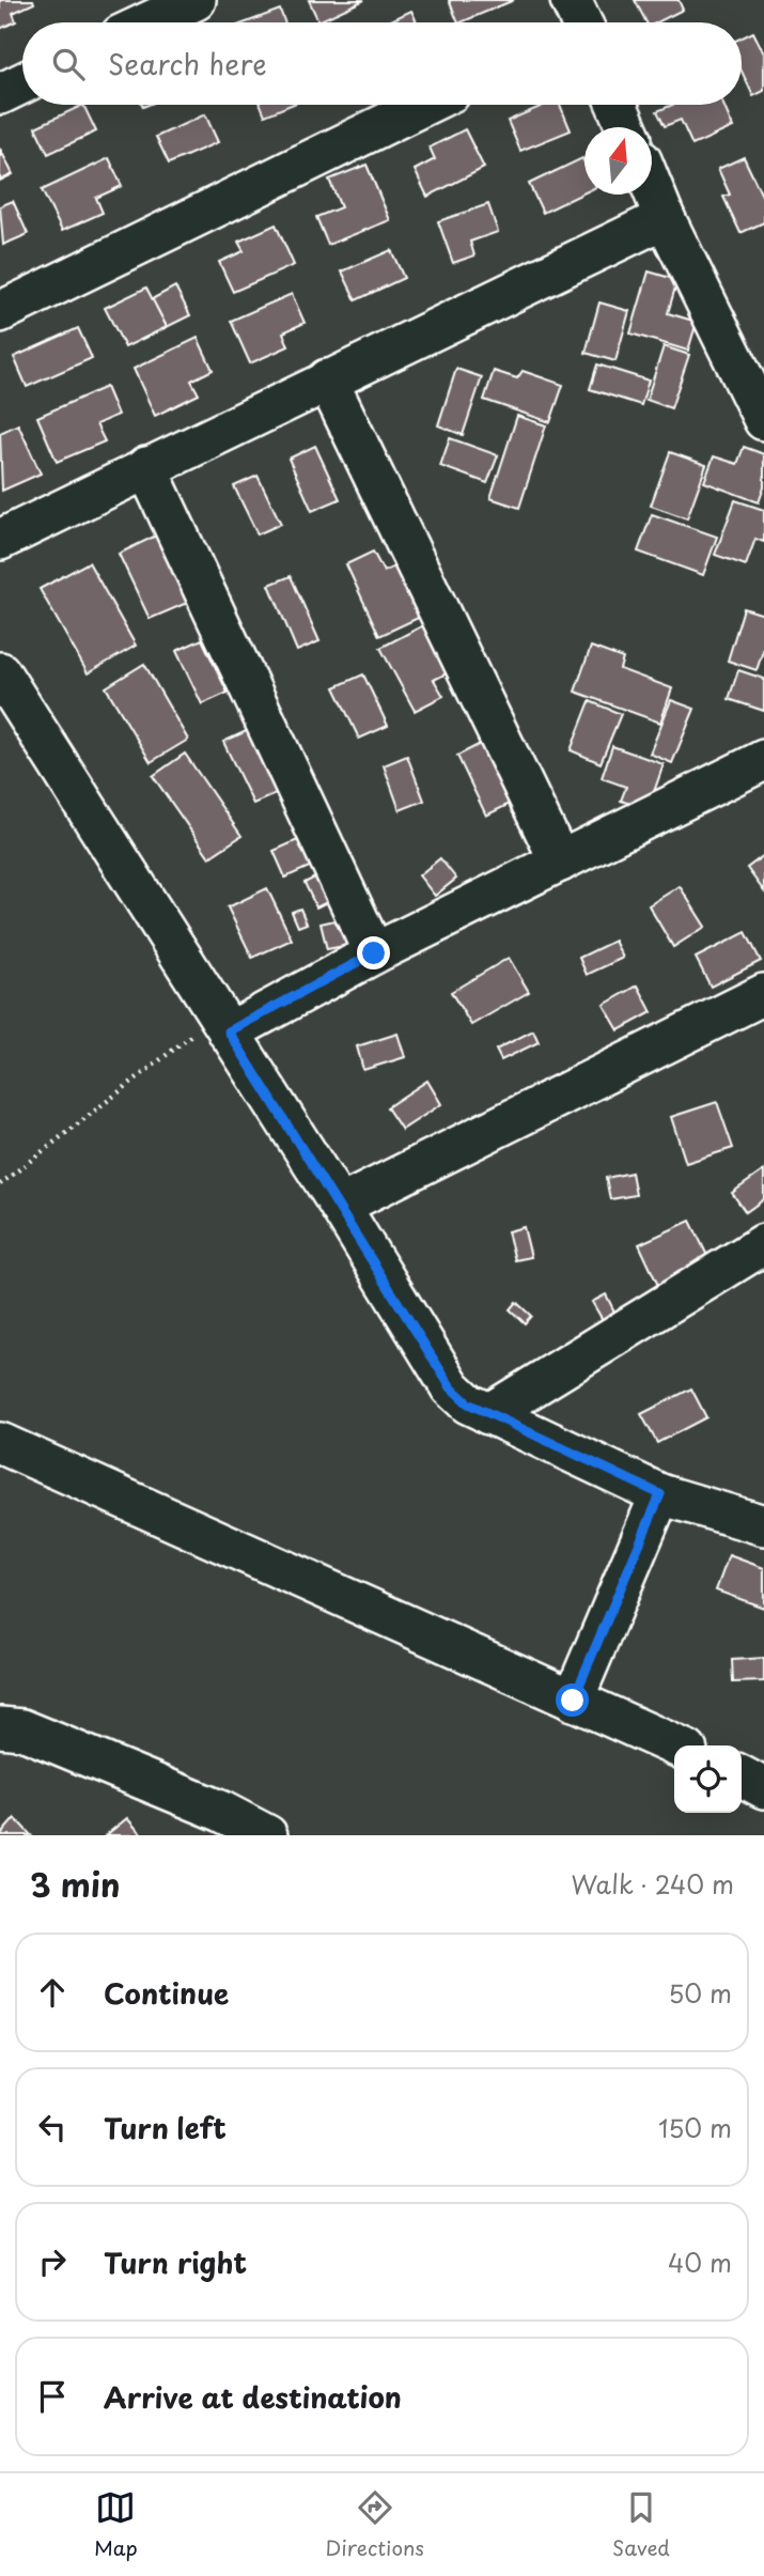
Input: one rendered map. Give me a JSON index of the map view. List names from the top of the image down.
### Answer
{
  "north": "top",
  "page": {
    "search": "Search here",
    "heading": ["3 min", "Walk · 240 m"],
    "list": [
      ["Continue", "50 m"],
      ["Turn left", "150 m"],
      ["Turn right", "40 m"],
      "Arrive at destination"
    ],
    "nav": ["Map", "Directions", "Saved"]
  }
}
